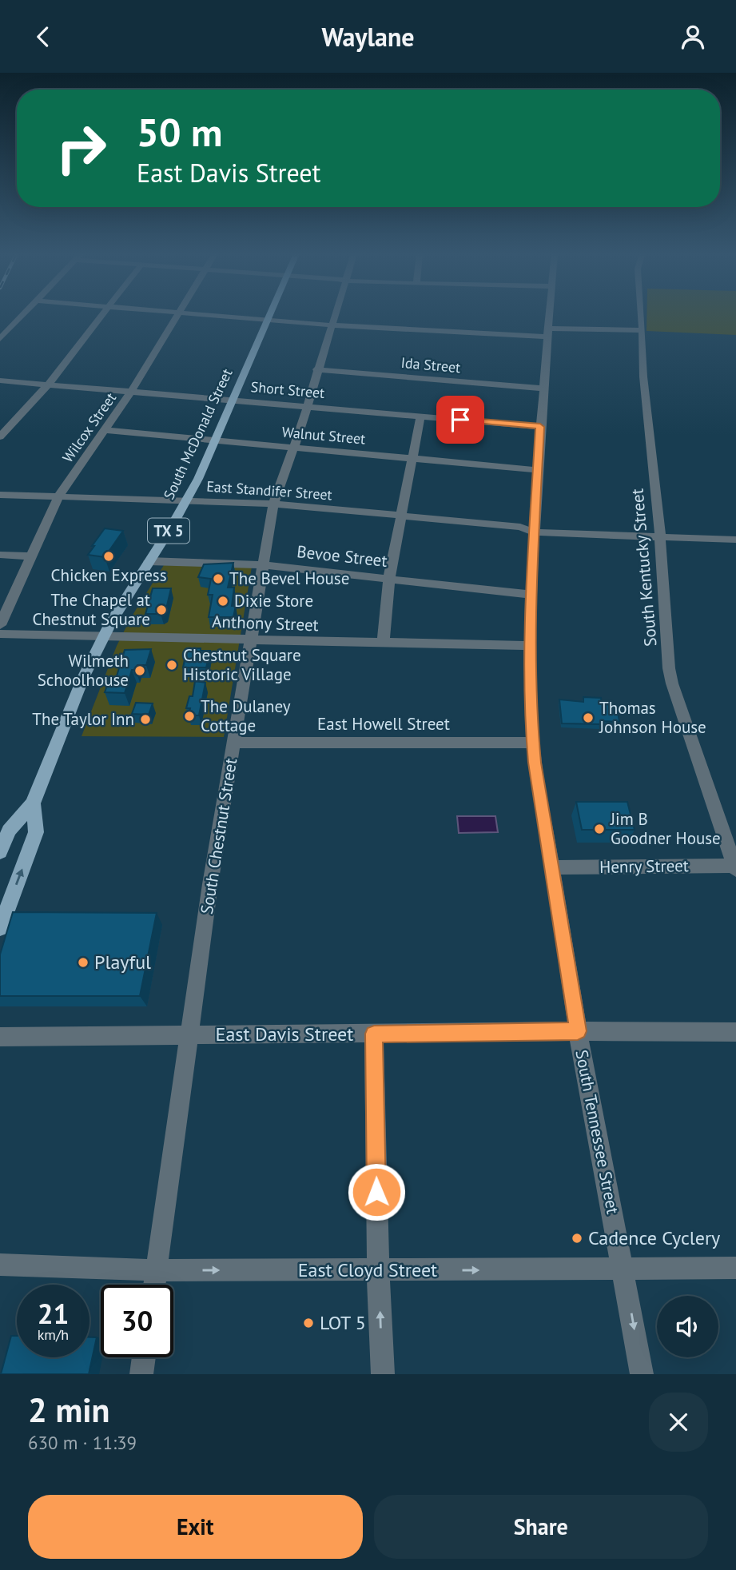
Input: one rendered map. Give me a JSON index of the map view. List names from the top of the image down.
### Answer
{
  "streets": {
    "main road": ["South McDonald Street", "TX 5"],
    "street": [
      "Ida Street",
      "Short Street",
      "Wilcox Street",
      "Walnut Street",
      "East Standifer Street",
      "Bevoe Street",
      "South Kentucky Street",
      "Anthony Street",
      "East Howell Street",
      "South Chestnut Street",
      "Henry Street",
      "East Davis Street",
      "South Tennessee Street",
      "East Cloyd Street"
    ]
  },
  "crossings": [
    ["Ida Street", "South Chestnut Street"],
    ["Ida Street", "South Tennessee Street"],
    ["Short Street", "Wilcox Street"],
    ["Short Street", "South McDonald Street"],
    ["Short Street", "South Chestnut Street"],
    ["Short Street", "South Tennessee Street"],
    ["Wilcox Street", "Walnut Street"],
    ["Wilcox Street", "East Standifer Street"],
    ["South McDonald Street", "Walnut Street"],
    ["South McDonald Street", "East Standifer Street"],
    ["South McDonald Street", "Bevoe Street"],
    ["South McDonald Street", "Anthony Street"],
    ["Walnut Street", "South Chestnut Street"],
    ["Walnut Street", "South Tennessee Street"],
    ["East Standifer Street", "South Kentucky Street"],
    ["East Standifer Street", "South Chestnut Street"],
    ["East Standifer Street", "South Tennessee Street"],
    ["Bevoe Street", "South Chestnut Street"],
    ["Bevoe Street", "South Tennessee Street"],
    ["South Kentucky Street", "Henry Street"],
    ["Anthony Street", "South Chestnut Street"],
    ["Anthony Street", "South Tennessee Street"],
    ["East Howell Street", "South Chestnut Street"],
    ["East Howell Street", "South Tennessee Street"],
    ["South Chestnut Street", "East Davis Street"],
    ["South Chestnut Street", "East Cloyd Street"],
    ["Henry Street", "South Tennessee Street"],
    ["East Davis Street", "South Tennessee Street"],
    ["South Tennessee Street", "East Cloyd Street"]
  ],
  "one_way": ["East Cloyd Street"],
  "places": [
    "Chicken Express",
    "The Bevel House",
    "Dixie Store",
    "The Chapel at Chestnut Square",
    "Chestnut Square Historic Village",
    "Wilmeth Schoolhouse",
    "The Dulaney Cottage",
    "Thomas Johnson House",
    "The Taylor Inn",
    "Jim B Goodner House",
    "Playful",
    "Cadence Cyclery",
    "LOT 5"
  ],
  "page": {
    "header": "Waylane",
    "turn": ["50 m", "East Davis Street"],
    "speed": "21 km/h",
    "limit": "30",
    "heading": ["2 min", "630 m · 11:39"],
    "buttons": ["Exit", "Share"]
  }
}
